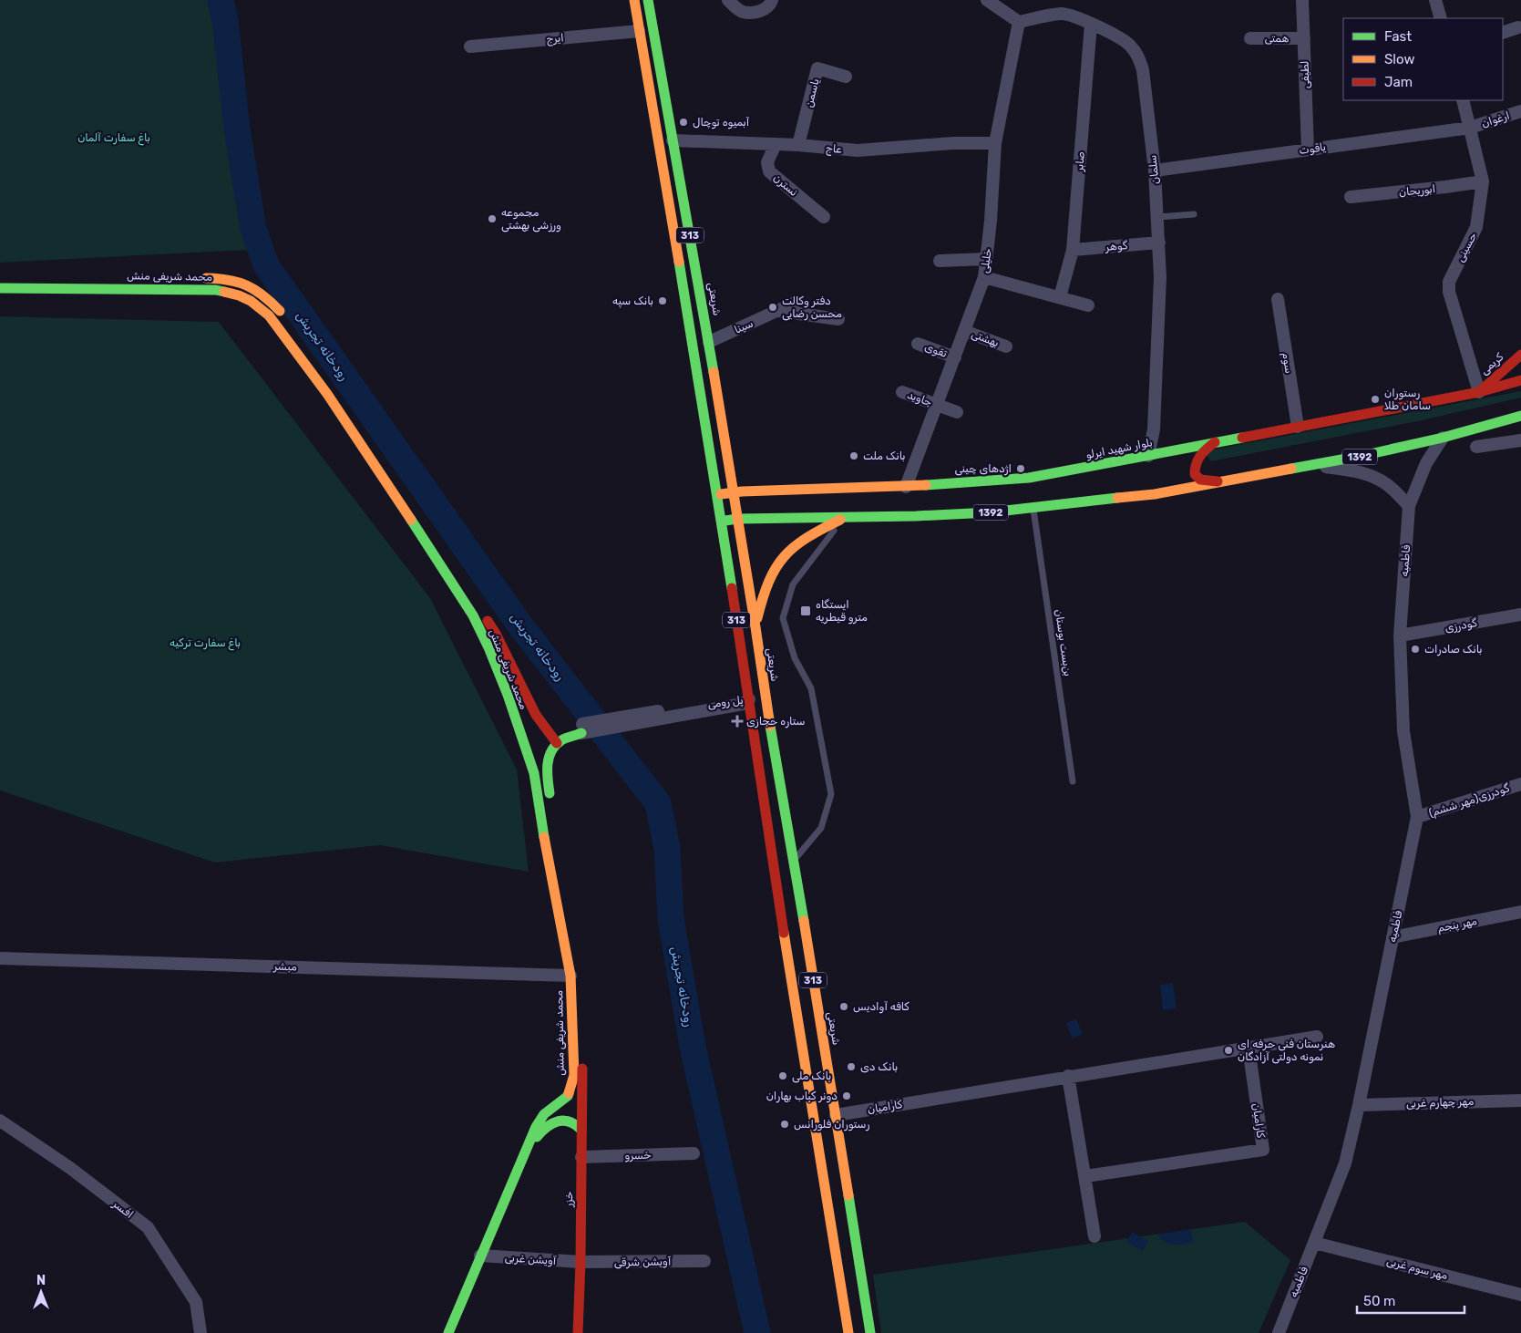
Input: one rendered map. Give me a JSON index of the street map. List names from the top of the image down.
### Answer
{
  "streets": {
    "main road": [
      "313",
      "محمد شریفی منش",
      "شریعتی",
      "کریمی",
      "بلوار شهید ایرلو",
      "1392",
      "پل رومی",
      "خزر"
    ],
    "street": [
      "ایرج",
      "همتی",
      "لطیفی",
      "یاسمن",
      "ارغوان",
      "عاج",
      "یاقوت",
      "صابر",
      "سلمان",
      "نسترن",
      "ابوریحان",
      "گوهر",
      "حسینی",
      "خلیلی",
      "سینا",
      "بهشتی",
      "تقوی",
      "سوم",
      "جاوید",
      "فاطمیه",
      "گودرزی",
      "گودرزی(مهر ششم)",
      "مهر پنجم",
      "مبشر",
      "مهر چهارم غربی",
      "کارامیان",
      "خسرو",
      "افسر",
      "آویشن غربی",
      "آویشن شرقی",
      "مهر سوم غربی"
    ],
    "lane": ["بن‌بست بوستان"]
  },
  "crossings": [
    ["ایرج", "313"],
    ["همتی", "لطیفی"],
    ["لطیفی", "یاقوت"],
    ["یاسمن", "عاج"],
    ["ارغوان", "یاقوت"],
    ["ارغوان", "حسینی"],
    ["عاج", "نسترن"],
    ["عاج", "خلیلی"],
    ["عاج", "شریعتی"],
    ["یاقوت", "سلمان"],
    ["یاقوت", "حسینی"],
    ["صابر", "سلمان"],
    ["صابر", "گوهر"],
    ["سلمان", "گوهر"],
    ["سلمان", "بلوار شهید ایرلو"],
    ["ابوریحان", "حسینی"],
    ["313", "بلوار شهید ایرلو"],
    ["313", "1392"],
    ["313", "پل رومی"],
    ["حسینی", "کریمی"],
    ["حسینی", "بلوار شهید ایرلو"],
    ["خلیلی", "بهشتی"],
    ["خلیلی", "تقوی"],
    ["خلیلی", "جاوید"],
    ["خلیلی", "بلوار شهید ایرلو"],
    ["محمد شریفی منش", "پل رومی"],
    ["محمد شریفی منش", "مبشر"],
    ["محمد شریفی منش", "خزر"],
    ["محمد شریفی منش", "آویشن غربی"],
    ["شریعتی", "سینا"],
    ["شریعتی", "بلوار شهید ایرلو"],
    ["شریعتی", "1392"],
    ["شریعتی", "کارامیان"],
    ["سوم", "بلوار شهید ایرلو"],
    ["کریمی", "بلوار شهید ایرلو"],
    ["1392", "فاطمیه"],
    ["1392", "بن‌بست بوستان"],
    ["فاطمیه", "گودرزی"],
    ["فاطمیه", "گودرزی(مهر ششم)"],
    ["فاطمیه", "مهر پنجم"],
    ["فاطمیه", "مهر چهارم غربی"],
    ["فاطمیه", "مهر سوم غربی"],
    ["خسرو", "خزر"],
    ["خزر", "آویشن غربی"],
    ["خزر", "آویشن شرقی"],
    ["آویشن غربی", "آویشن شرقی"]
  ],
  "water": ["رودخانه تجریش"],
  "parks": ["باغ سفارت آلمان", "باغ سفارت ترکیه"],
  "places": {
    "other": [
      "آبمیوه توچال",
      "مجموعه ورزشی بهشتی",
      "بانک سپه",
      "دفتر وکالت محسن رضایی",
      "رستوران سامان طلا",
      "بانک ملت",
      "اژدهای چینی",
      "بانک صادرات",
      "کافه آوادیس",
      "هنرستان فنی حرفه ای نمونه دولتی آزادگان",
      "بانک دی",
      "بانک ملی",
      "دونر کباب بهاران",
      "رستوران فلورانس"
    ],
    "transit": ["ایستگاه مترو قیطریه"],
    "health": ["ستاره حجازی"]
  },
  "legend": ["Fast", "Slow", "Jam"],
  "scale_bar": "50 m",
  "north": "top"
}
